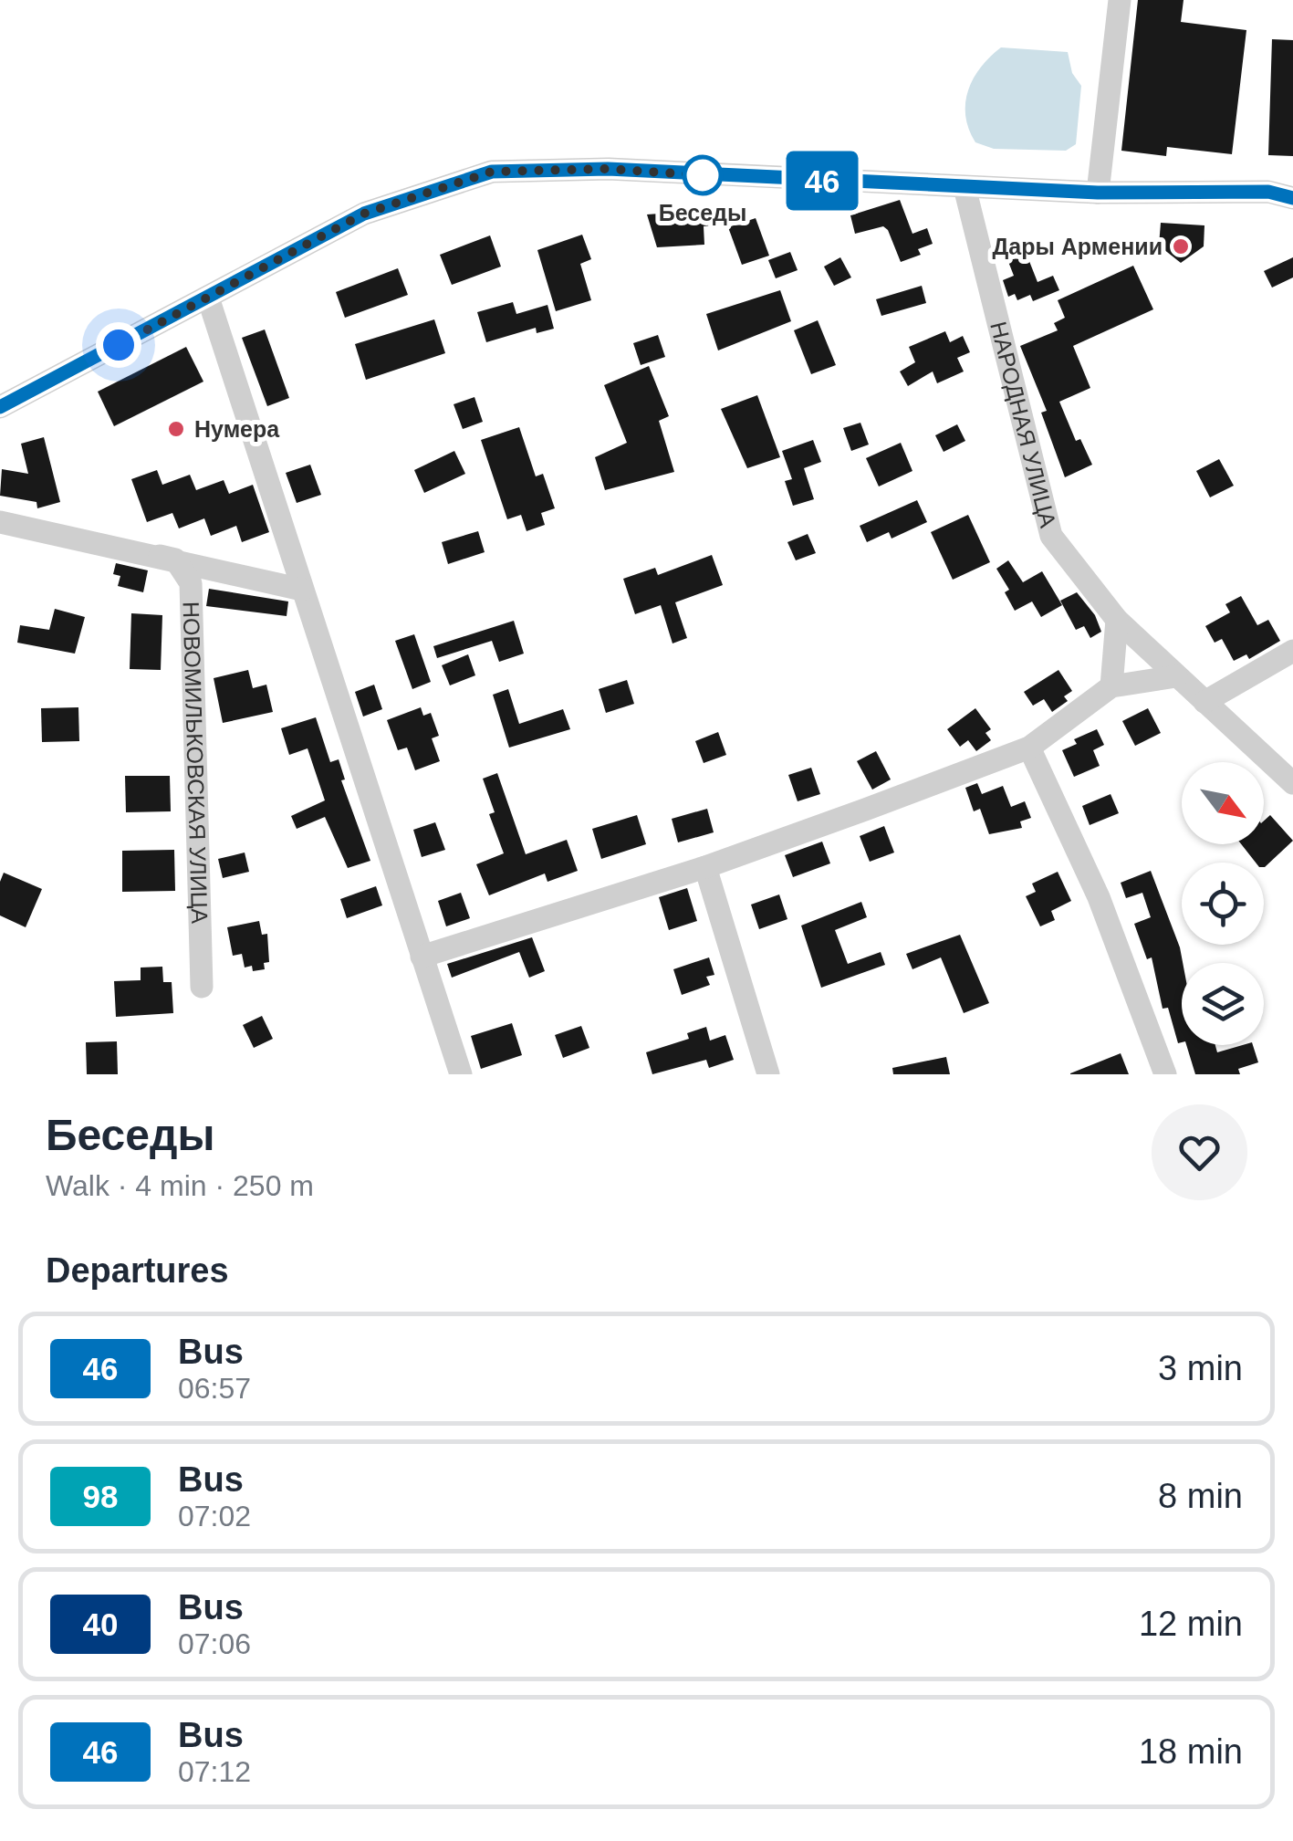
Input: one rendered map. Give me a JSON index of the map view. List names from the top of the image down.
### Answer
{
  "streets": {
    "street": ["НАРОДНАЯ УЛИЦА", "НОВОМИЛЬКОВСКАЯ УЛИЦА"]
  },
  "places": ["Беседы", "Дары Армении", "Нумера"],
  "lines": ["bus line 46"],
  "north": "bottom right",
  "page": {
    "on_map": "46",
    "heading": [
      ["Беседы", "Walk · 4 min · 250 m"],
      "Departures"
    ],
    "list": [
      {
        "mark": "46",
        "name": "Bus",
        "note": "06:57",
        "value": "3 min"
      },
      {
        "mark": "98",
        "name": "Bus",
        "note": "07:02",
        "value": "8 min"
      },
      {
        "mark": "40",
        "name": "Bus",
        "note": "07:06",
        "value": "12 min"
      },
      {
        "mark": "46",
        "name": "Bus",
        "note": "07:12",
        "value": "18 min"
      }
    ]
  }
}
